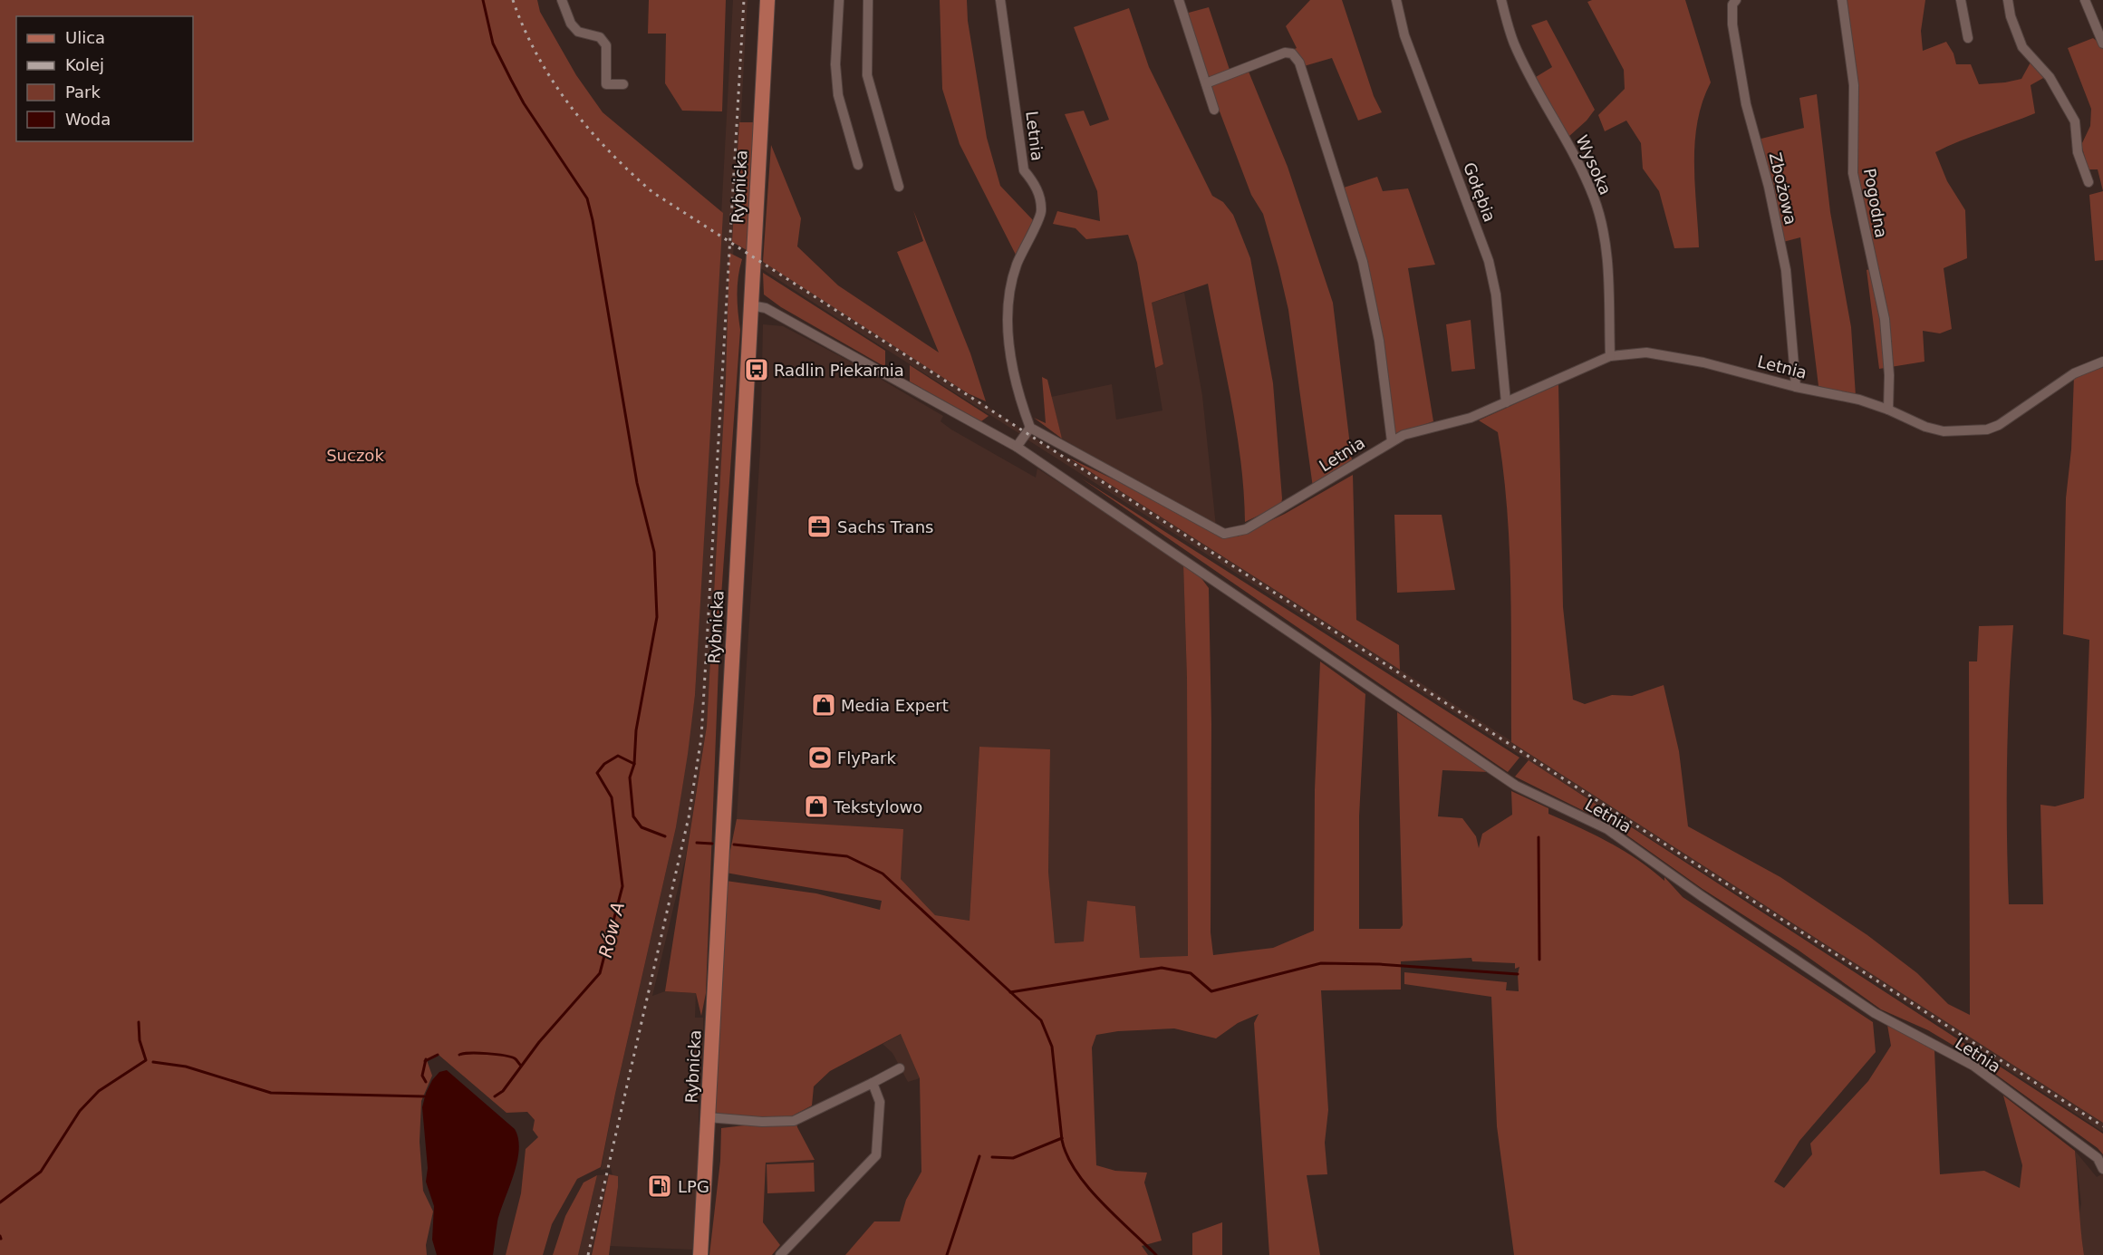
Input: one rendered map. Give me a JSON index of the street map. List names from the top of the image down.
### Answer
{
  "streets": {
    "main road": ["Rybnicka"],
    "street": [
      "Letnia",
      "Wysoka",
      "Zbożowa",
      "Gołębia",
      "Pogodna"
    ]
  },
  "crossings": [
    ["Letnia", "Wysoka"],
    ["Letnia", "Rybnicka"],
    ["Letnia", "Zbożowa"],
    ["Letnia", "Gołębia"],
    ["Letnia", "Pogodna"]
  ],
  "water": ["Rów A"],
  "parks": ["Suczok"],
  "places": {
    "bus stop": ["Radlin Piekarnia"],
    "office": ["Sachs Trans"],
    "shop": ["Media Expert", "Tekstylowo"],
    "sports": ["FlyPark"],
    "fuel station": ["LPG"]
  },
  "legend": [
    "Ulica",
    "Kolej",
    "Park",
    "Woda"
  ]
}
